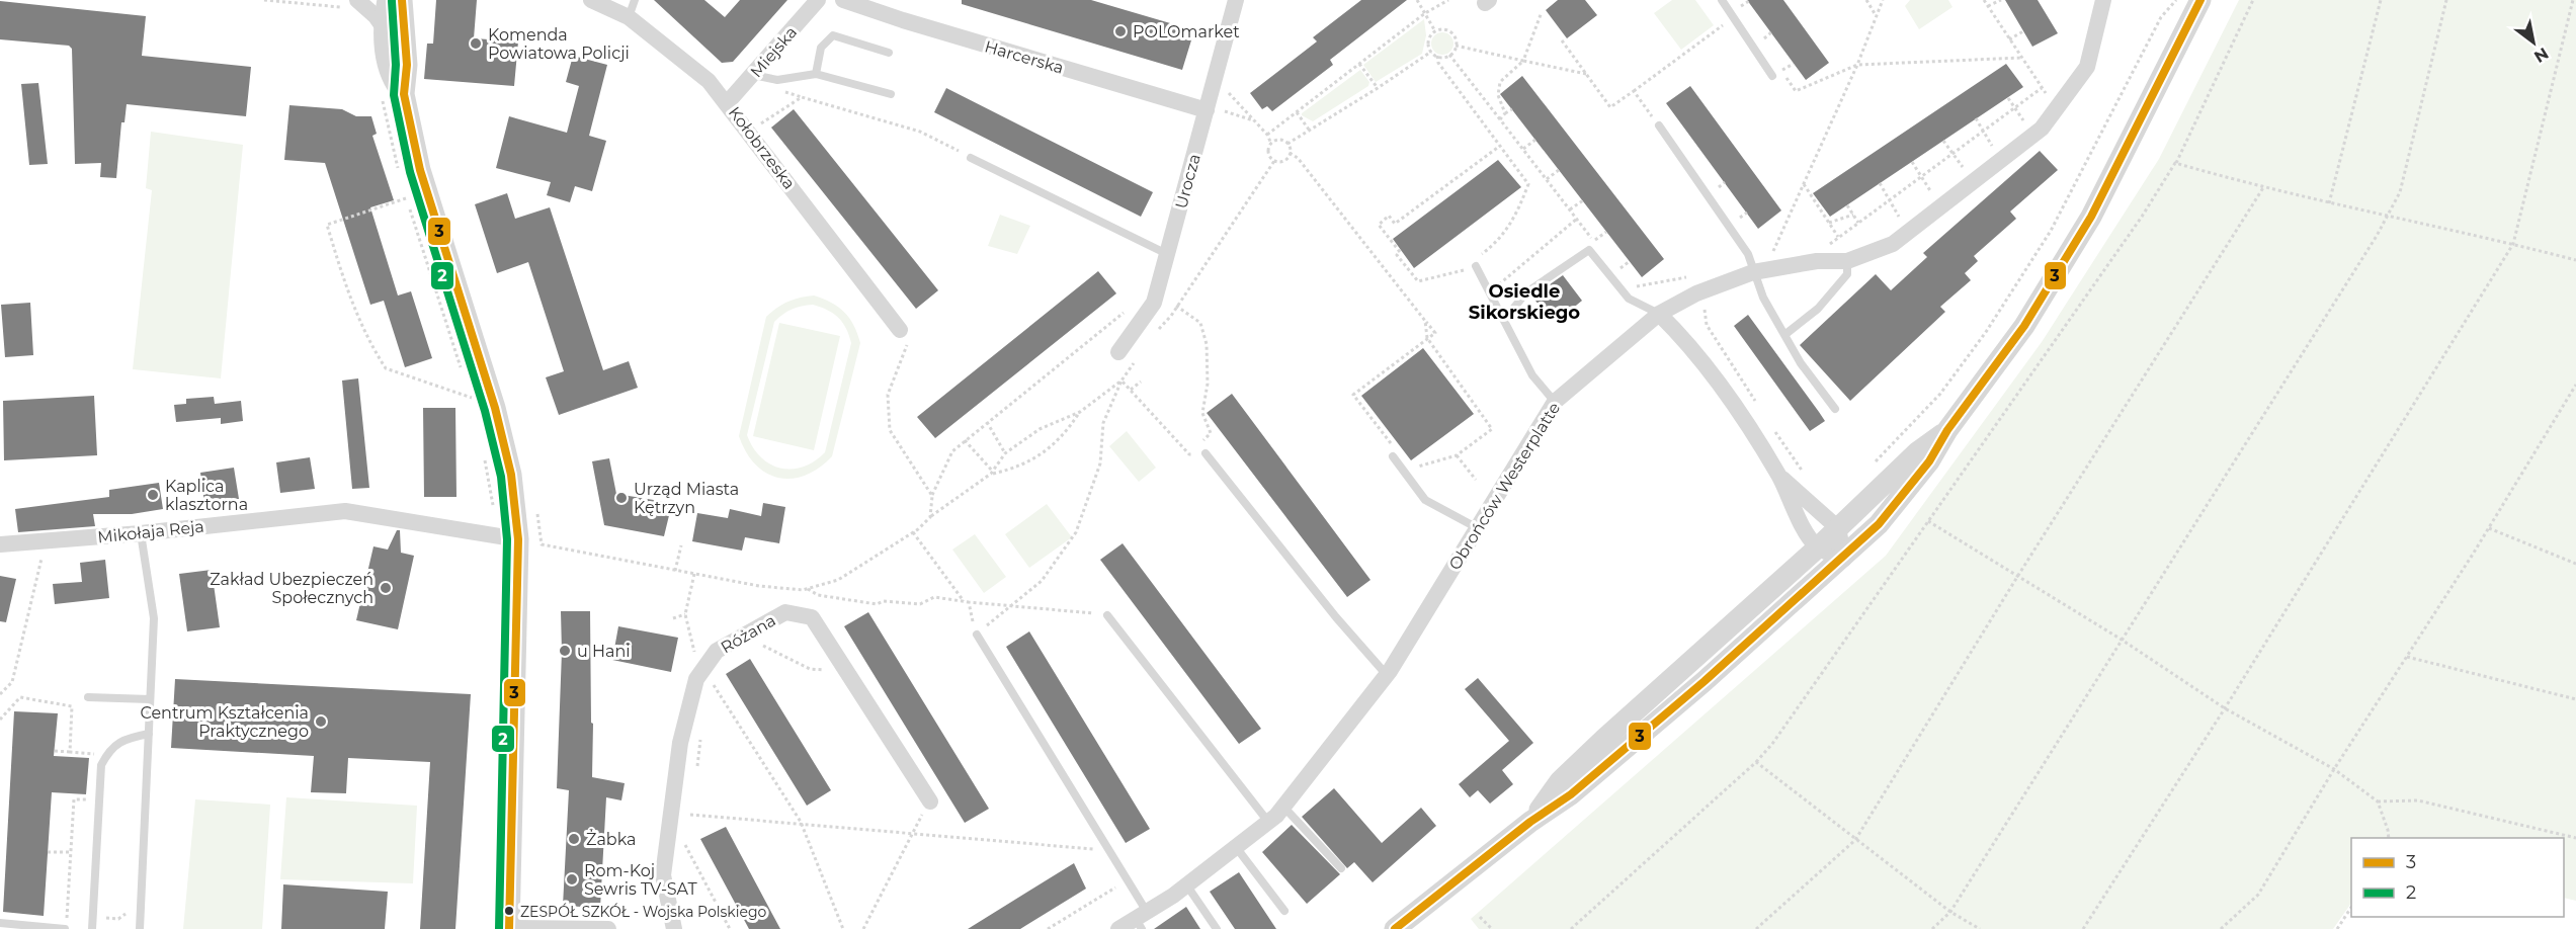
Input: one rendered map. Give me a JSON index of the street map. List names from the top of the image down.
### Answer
{
  "streets": {
    "street": [
      "Miejska",
      "Harcerska",
      "Kołobrzeska",
      "Urocza",
      "Obrońców Westerplatte",
      "Mikołaja Reja",
      "Różana"
    ]
  },
  "crossings": [
    ["Miejska", "Kołobrzeska"],
    ["Harcerska", "Urocza"]
  ],
  "districts": ["Osiedle Sikorskiego"],
  "places": [
    "POLOmarket",
    "Komenda Powiatowa Policji",
    "Kaplica klasztorna",
    "Urząd Miasta Kętrzyn",
    "Zakład Ubezpieczeń Społecznych",
    "u Hani",
    "Centrum Kształcenia Praktycznego",
    "Żabka",
    "Rom-Koj Sewris TV-SAT",
    "ZESPÓŁ SZKÓŁ - Wojska Polskiego"
  ],
  "lines": ["transit line 3", "transit line 2"],
  "legend": ["3", "2"],
  "north": "bottom right"
}
